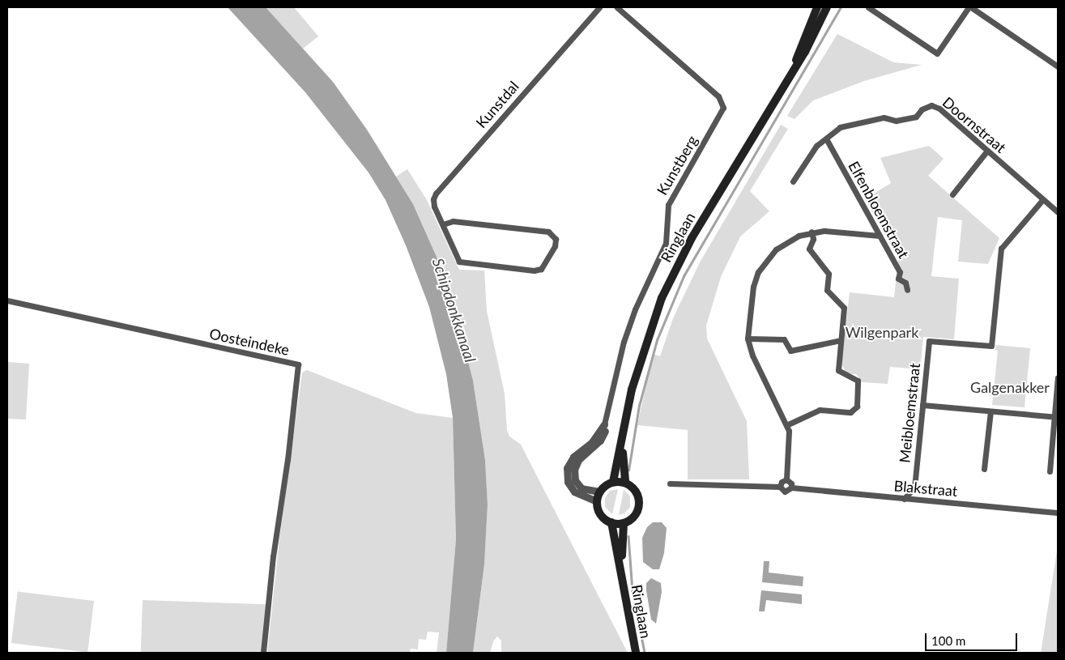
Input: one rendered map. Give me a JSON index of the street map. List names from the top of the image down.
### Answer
{
  "streets": {
    "main road": ["Ringlaan"],
    "street": [
      "Kunstdal",
      "Doornstraat",
      "Kunstberg",
      "Elfenbloemstraat",
      "Oosteindeke",
      "Meibloemstraat",
      "Blakstraat"
    ]
  },
  "crossings": [
    ["Doornstraat", "Elfenbloemstraat"],
    ["Doornstraat", "Meibloemstraat"]
  ],
  "water": ["Schipdonkkanaal"],
  "parks": ["Wilgenpark", "Galgenakker"],
  "scale_bar": "100 m"
}
